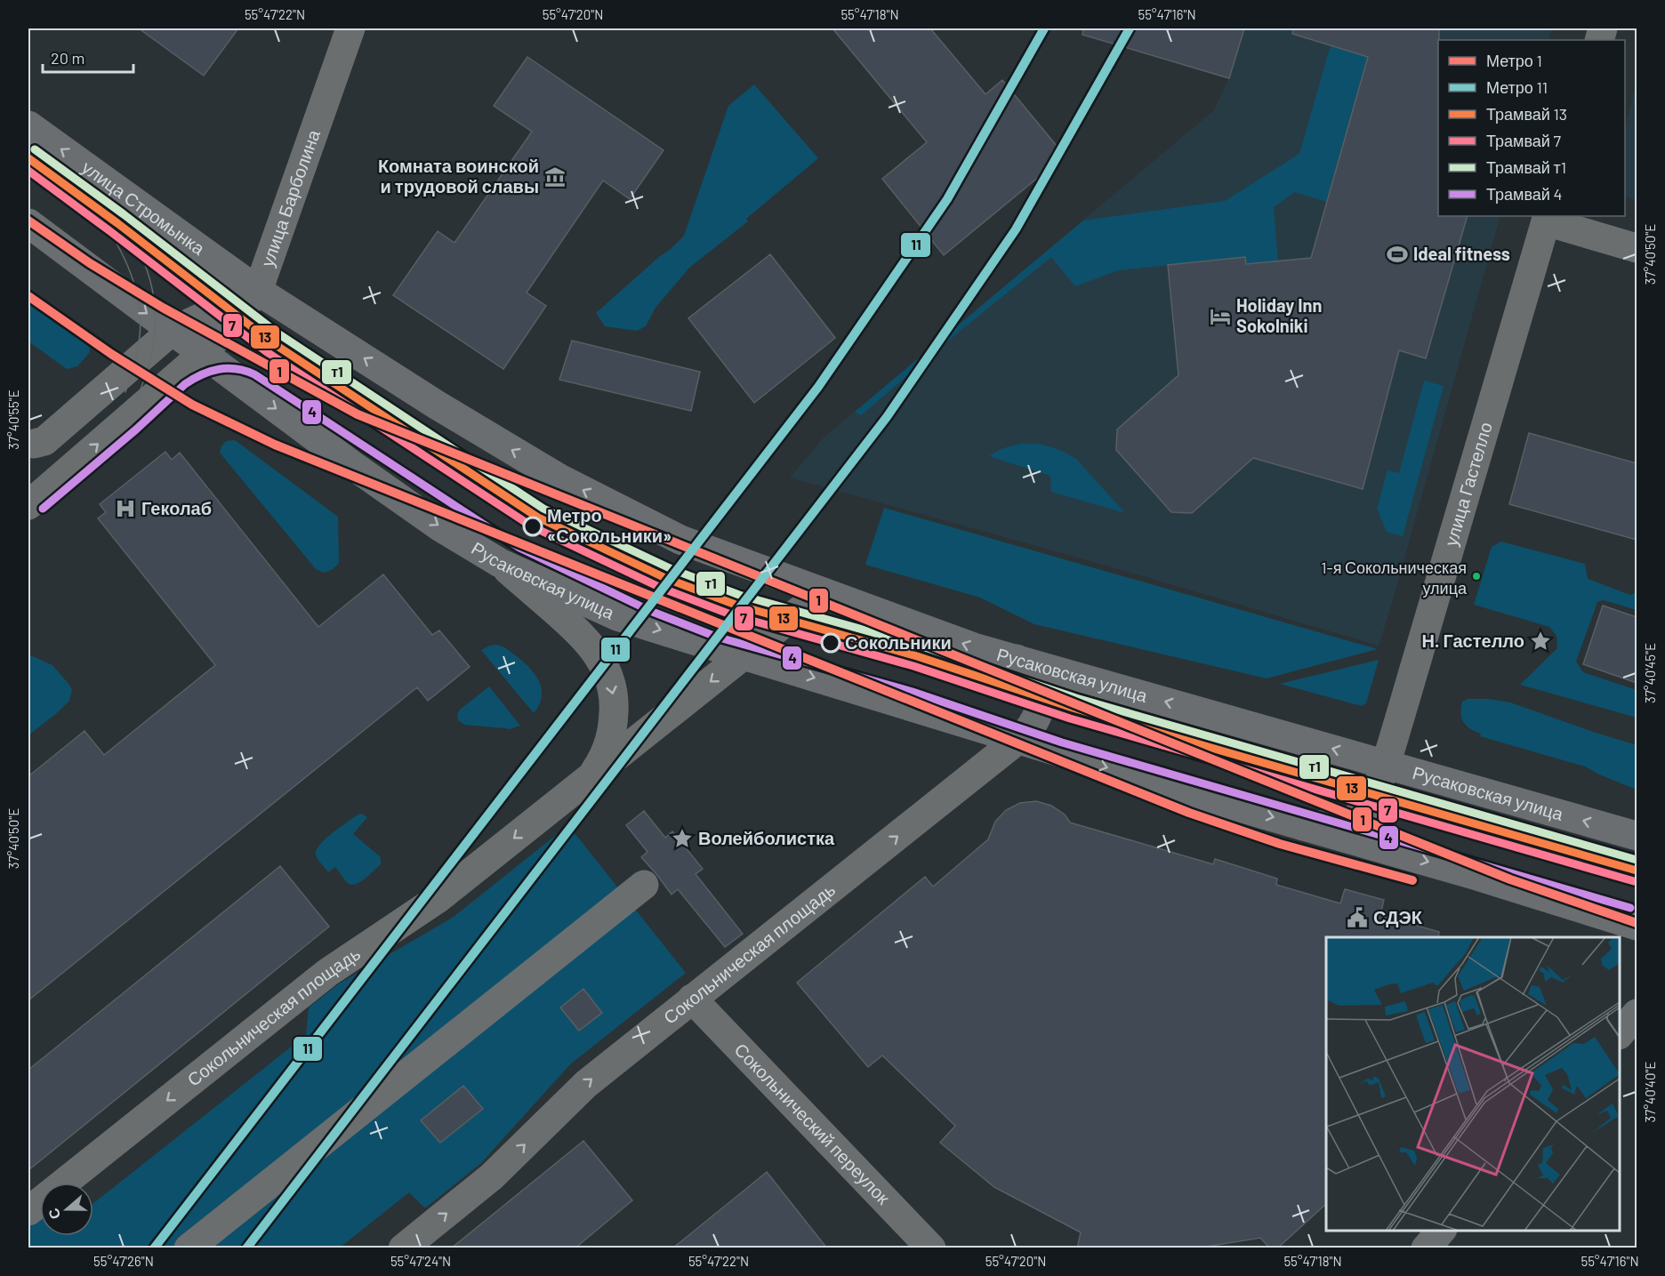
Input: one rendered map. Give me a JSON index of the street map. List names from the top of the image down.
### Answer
{
  "streets": {
    "main road": ["улица Стромынка", "Русаковская улица"],
    "street": [
      "улица Барболина",
      "улица Гастелло",
      "Сокольническая площадь",
      "Сокольнический переулок"
    ]
  },
  "crossings": [
    ["улица Барболина", "улица Стромынка"],
    ["улица Барболина", "Русаковская улица"],
    ["улица Стромынка", "Русаковская улица"],
    ["улица Гастелло", "Русаковская улица"],
    ["Русаковская улица", "Сокольническая площадь"],
    ["Сокольническая площадь", "Сокольнический переулок"]
  ],
  "places": {
    "museum": ["Комната воинской и трудовой славы"],
    "sports": ["Ideal fitness"],
    "hotel": ["Holiday Inn Sokolniki"],
    "hospital": ["Геколаб"],
    "other": ["Метро «Сокольники»", "1-я Сокольническая улица", "Сокольники"],
    "place": ["Н. Гастелло", "Волейболистка"],
    "public building": ["СДЭК"]
  },
  "lines": [
    "metro line 11",
    "tram line т1",
    "tram line 13",
    "tram line 7",
    "metro line 1",
    "tram line 4"
  ],
  "legend": [
    "Метро 1",
    "Метро 11",
    "Трамвай 13",
    "Трамвай 7",
    "Трамвай т1",
    "Трамвай 4"
  ],
  "scale_bar": "20 m",
  "north": "left",
  "coordinates": [
    "55°47'22\"N",
    "55°47'20\"N",
    "55°47'18\"N",
    "55°47'16\"N",
    "37°40'50\"E",
    "37°40'55\"E",
    "37°40'45\"E",
    "37°40'40\"E",
    "55°47'26\"N",
    "55°47'24\"N"
  ]
}
